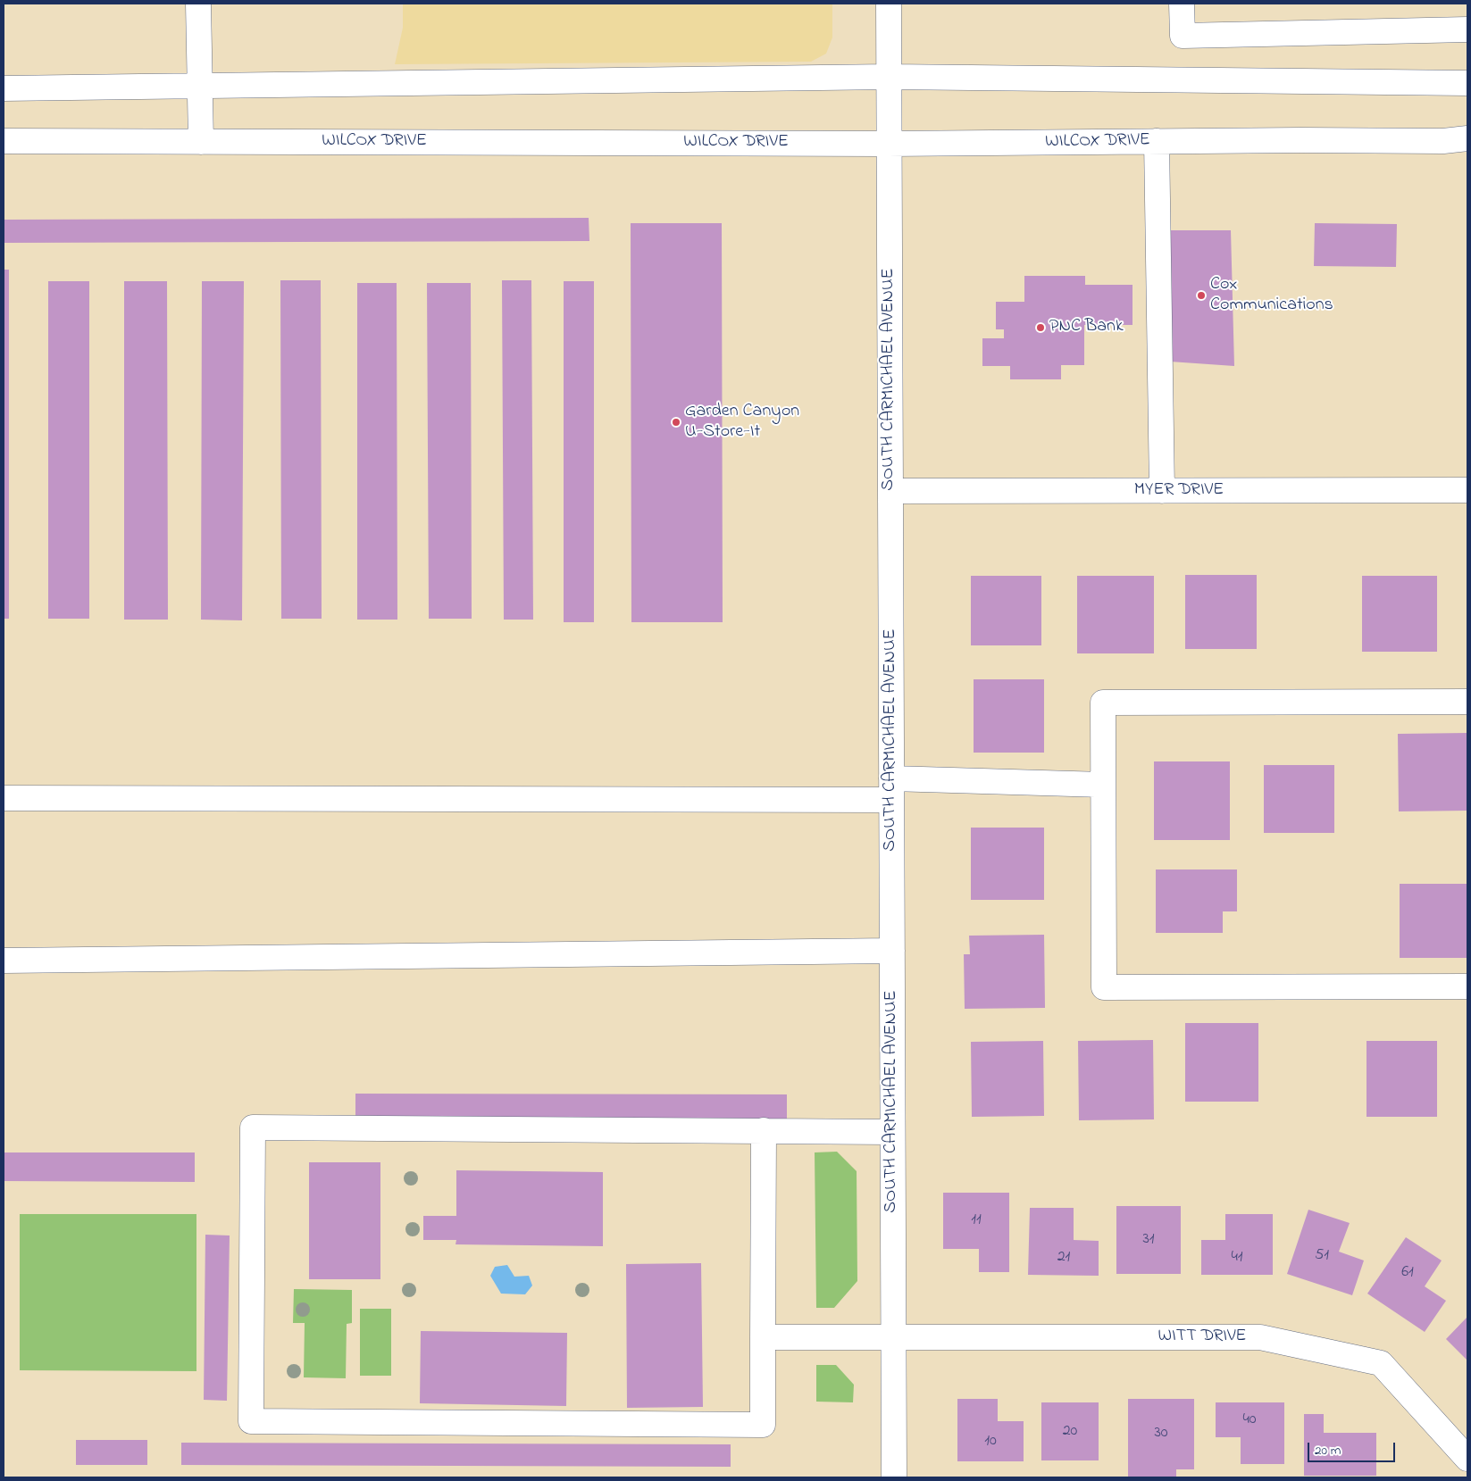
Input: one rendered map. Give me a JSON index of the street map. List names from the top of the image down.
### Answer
{
  "streets": {
    "street": [
      "WILCOX DRIVE",
      "SOUTH CARMICHAEL AVENUE",
      "MYER DRIVE",
      "WITT DRIVE"
    ]
  },
  "crossings": [
    ["WILCOX DRIVE", "SOUTH CARMICHAEL AVENUE"],
    ["SOUTH CARMICHAEL AVENUE", "MYER DRIVE"],
    ["SOUTH CARMICHAEL AVENUE", "WITT DRIVE"]
  ],
  "places": ["Cox Communications", "PNC Bank", "Garden Canyon U-Store-It"],
  "house_numbers": [
    "11",
    "31",
    "51",
    "21",
    "41",
    "61",
    "40",
    "20",
    "30",
    "10"
  ],
  "scale_bar": "20 m"
}
